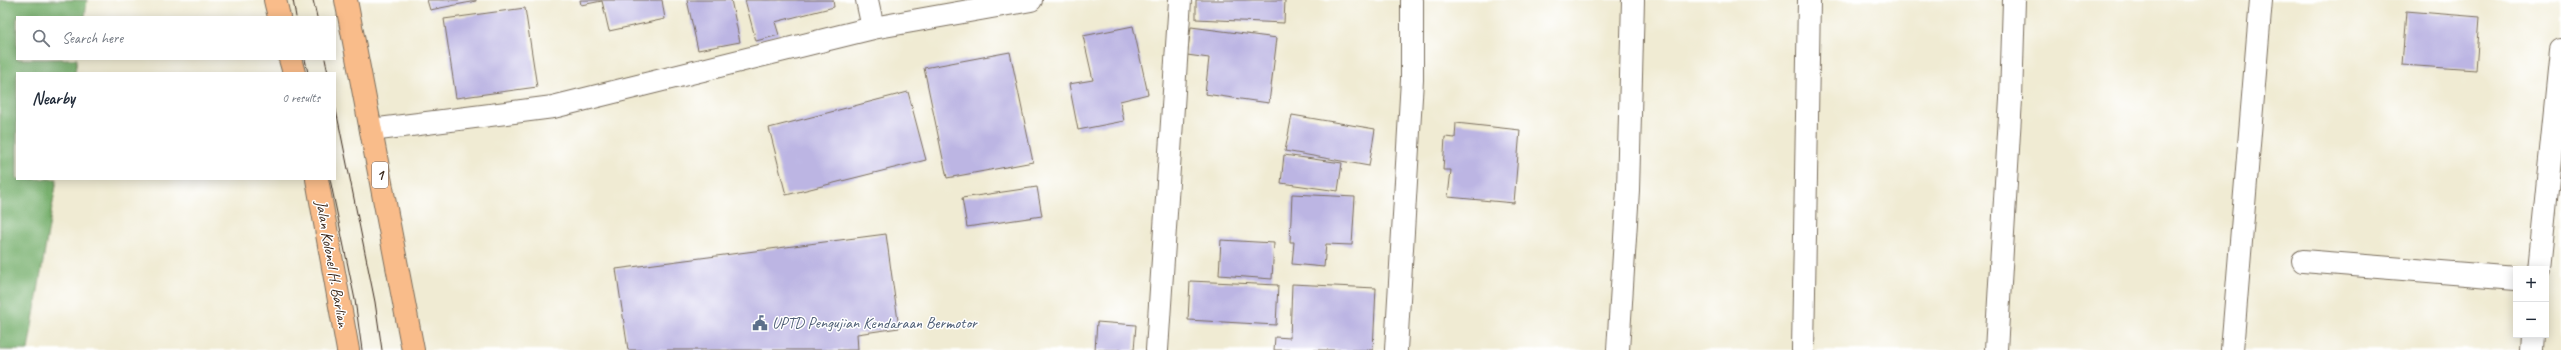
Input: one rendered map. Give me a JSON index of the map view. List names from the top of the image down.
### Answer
{
  "streets": {
    "highway": ["1", "Jalan Kolonel H. Barlian"]
  },
  "places": {
    "public building": ["UPTD Pengujian Kendaraan Bermotor"]
  },
  "page": {
    "search": "Search here",
    "heading": ["Nearby", "0 results"],
    "map_buttons": ["+", "−"]
  }
}
